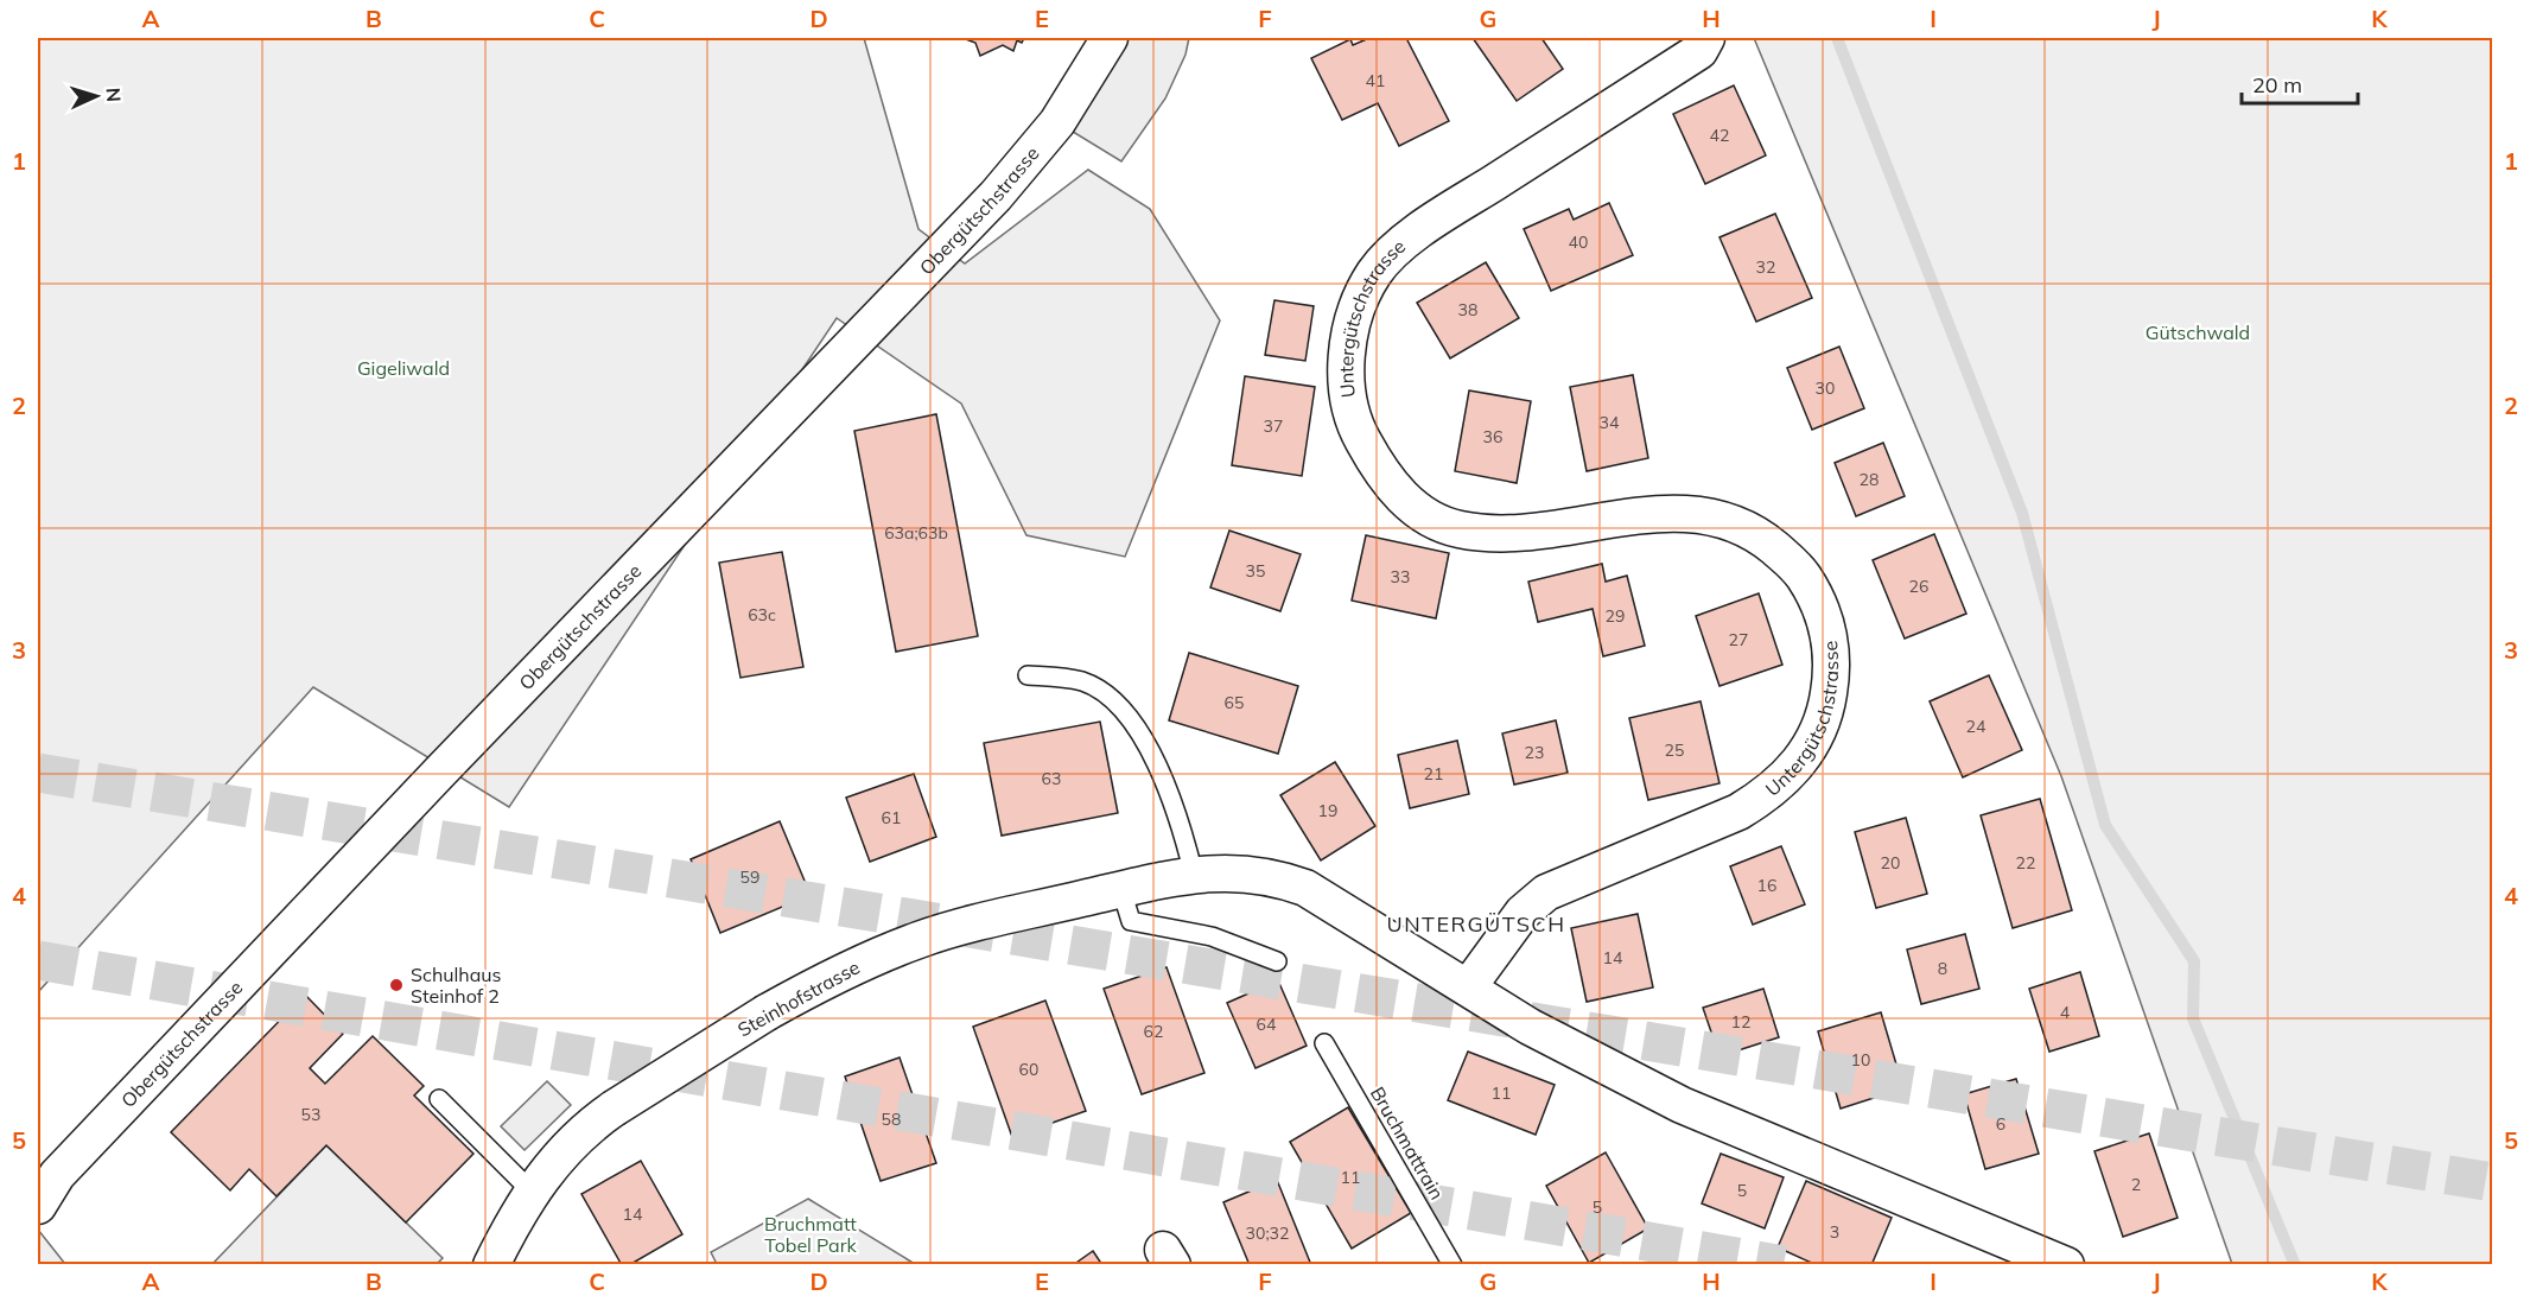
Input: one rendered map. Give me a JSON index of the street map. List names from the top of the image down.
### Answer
{
  "streets": {
    "street": ["Obergütschstrasse", "Untergütschstrasse", "Steinhofstrasse"],
    "lane": ["Bruchmattrain"]
  },
  "crossings": [
    ["Untergütschstrasse", "Steinhofstrasse"]
  ],
  "districts": ["UNTERGÜTSCH"],
  "parks": ["Gütschwald", "Gigeliwald", "Bruchmatt Tobel Park"],
  "places": ["Schulhaus Steinhof 2"],
  "house_numbers": [
    "41",
    "42",
    "40",
    "32",
    "38",
    "30",
    "34",
    "37",
    "36",
    "28",
    "63a;63b",
    "35",
    "33",
    "26",
    "63c",
    "29",
    "27",
    "65",
    "24",
    "25",
    "23",
    "21",
    "63",
    "19",
    "61",
    "20",
    "22",
    "59",
    "16",
    "14",
    "8",
    "4",
    "12",
    "64",
    "62",
    "10",
    "60",
    "11",
    "53",
    "58",
    "6",
    "11",
    "2",
    "5",
    "5",
    "14",
    "3",
    "30;32"
  ],
  "scale_bar": "20 m",
  "north": "right",
  "grid": {
    "columns": [
      "A",
      "B",
      "C",
      "D",
      "E",
      "F",
      "G",
      "H",
      "I",
      "J",
      "K"
    ],
    "rows": [
      "1",
      "2",
      "3",
      "4",
      "5"
    ]
  }
}
